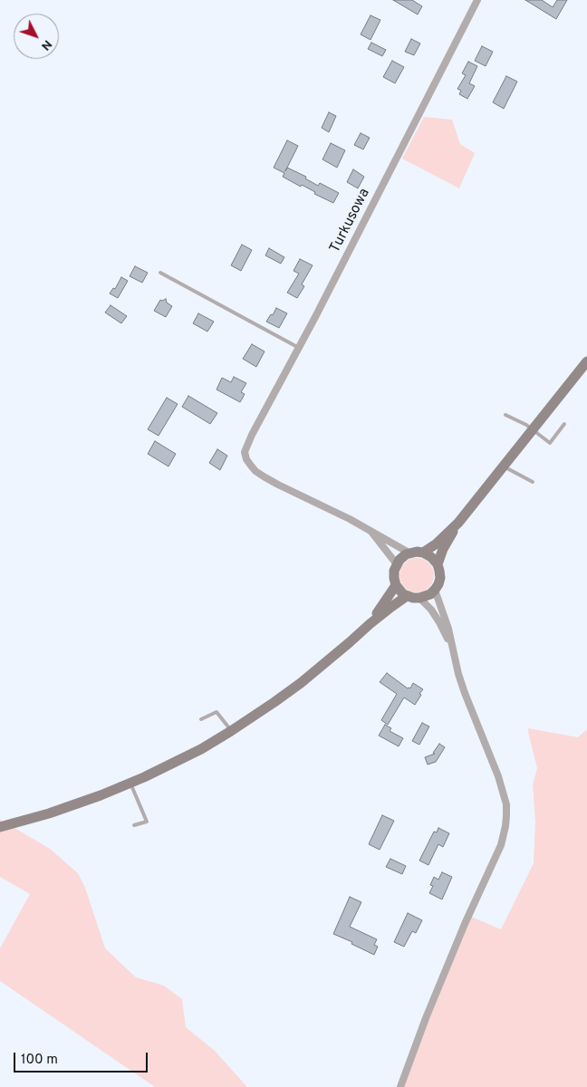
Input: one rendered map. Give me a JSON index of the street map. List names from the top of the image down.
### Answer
{
  "streets": {
    "street": ["Turkusowa"]
  },
  "scale_bar": "100 m",
  "north": "bottom right"
}
